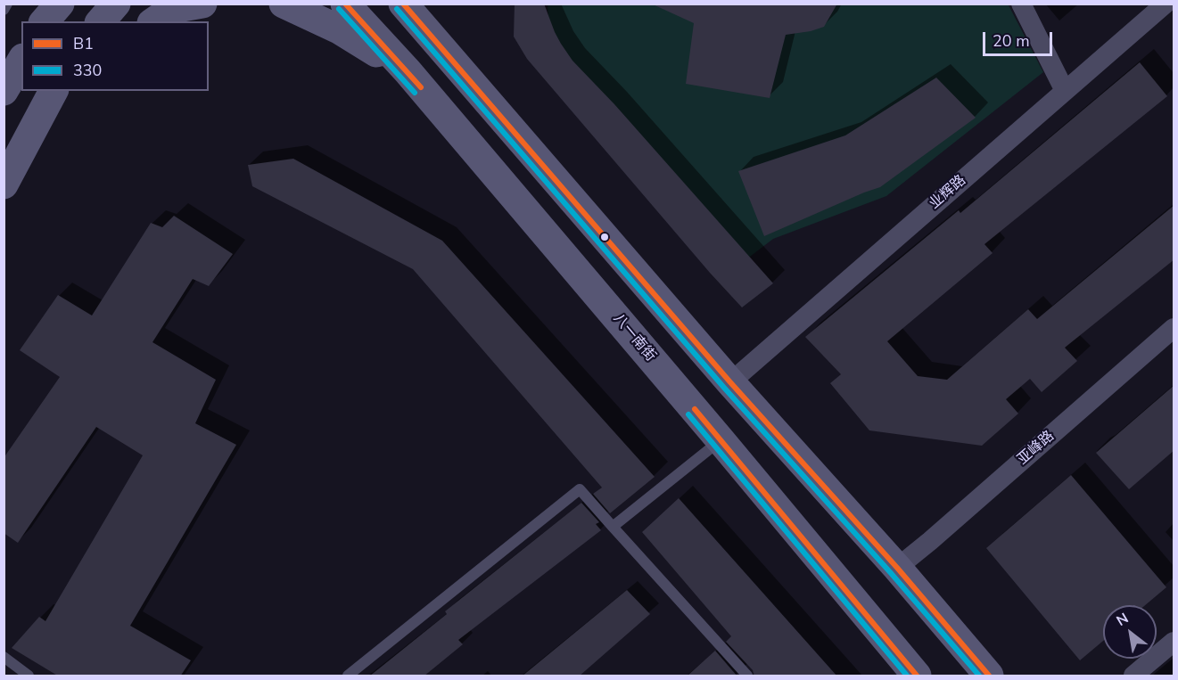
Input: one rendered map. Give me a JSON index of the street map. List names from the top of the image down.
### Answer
{
  "streets": {
    "main road": ["八一南街"],
    "street": ["业辉路", "亚峰路"]
  },
  "lines": ["transit line B1", "transit line 330"],
  "legend": ["B1", "330"],
  "scale_bar": "20 m",
  "north": "top left"
}
